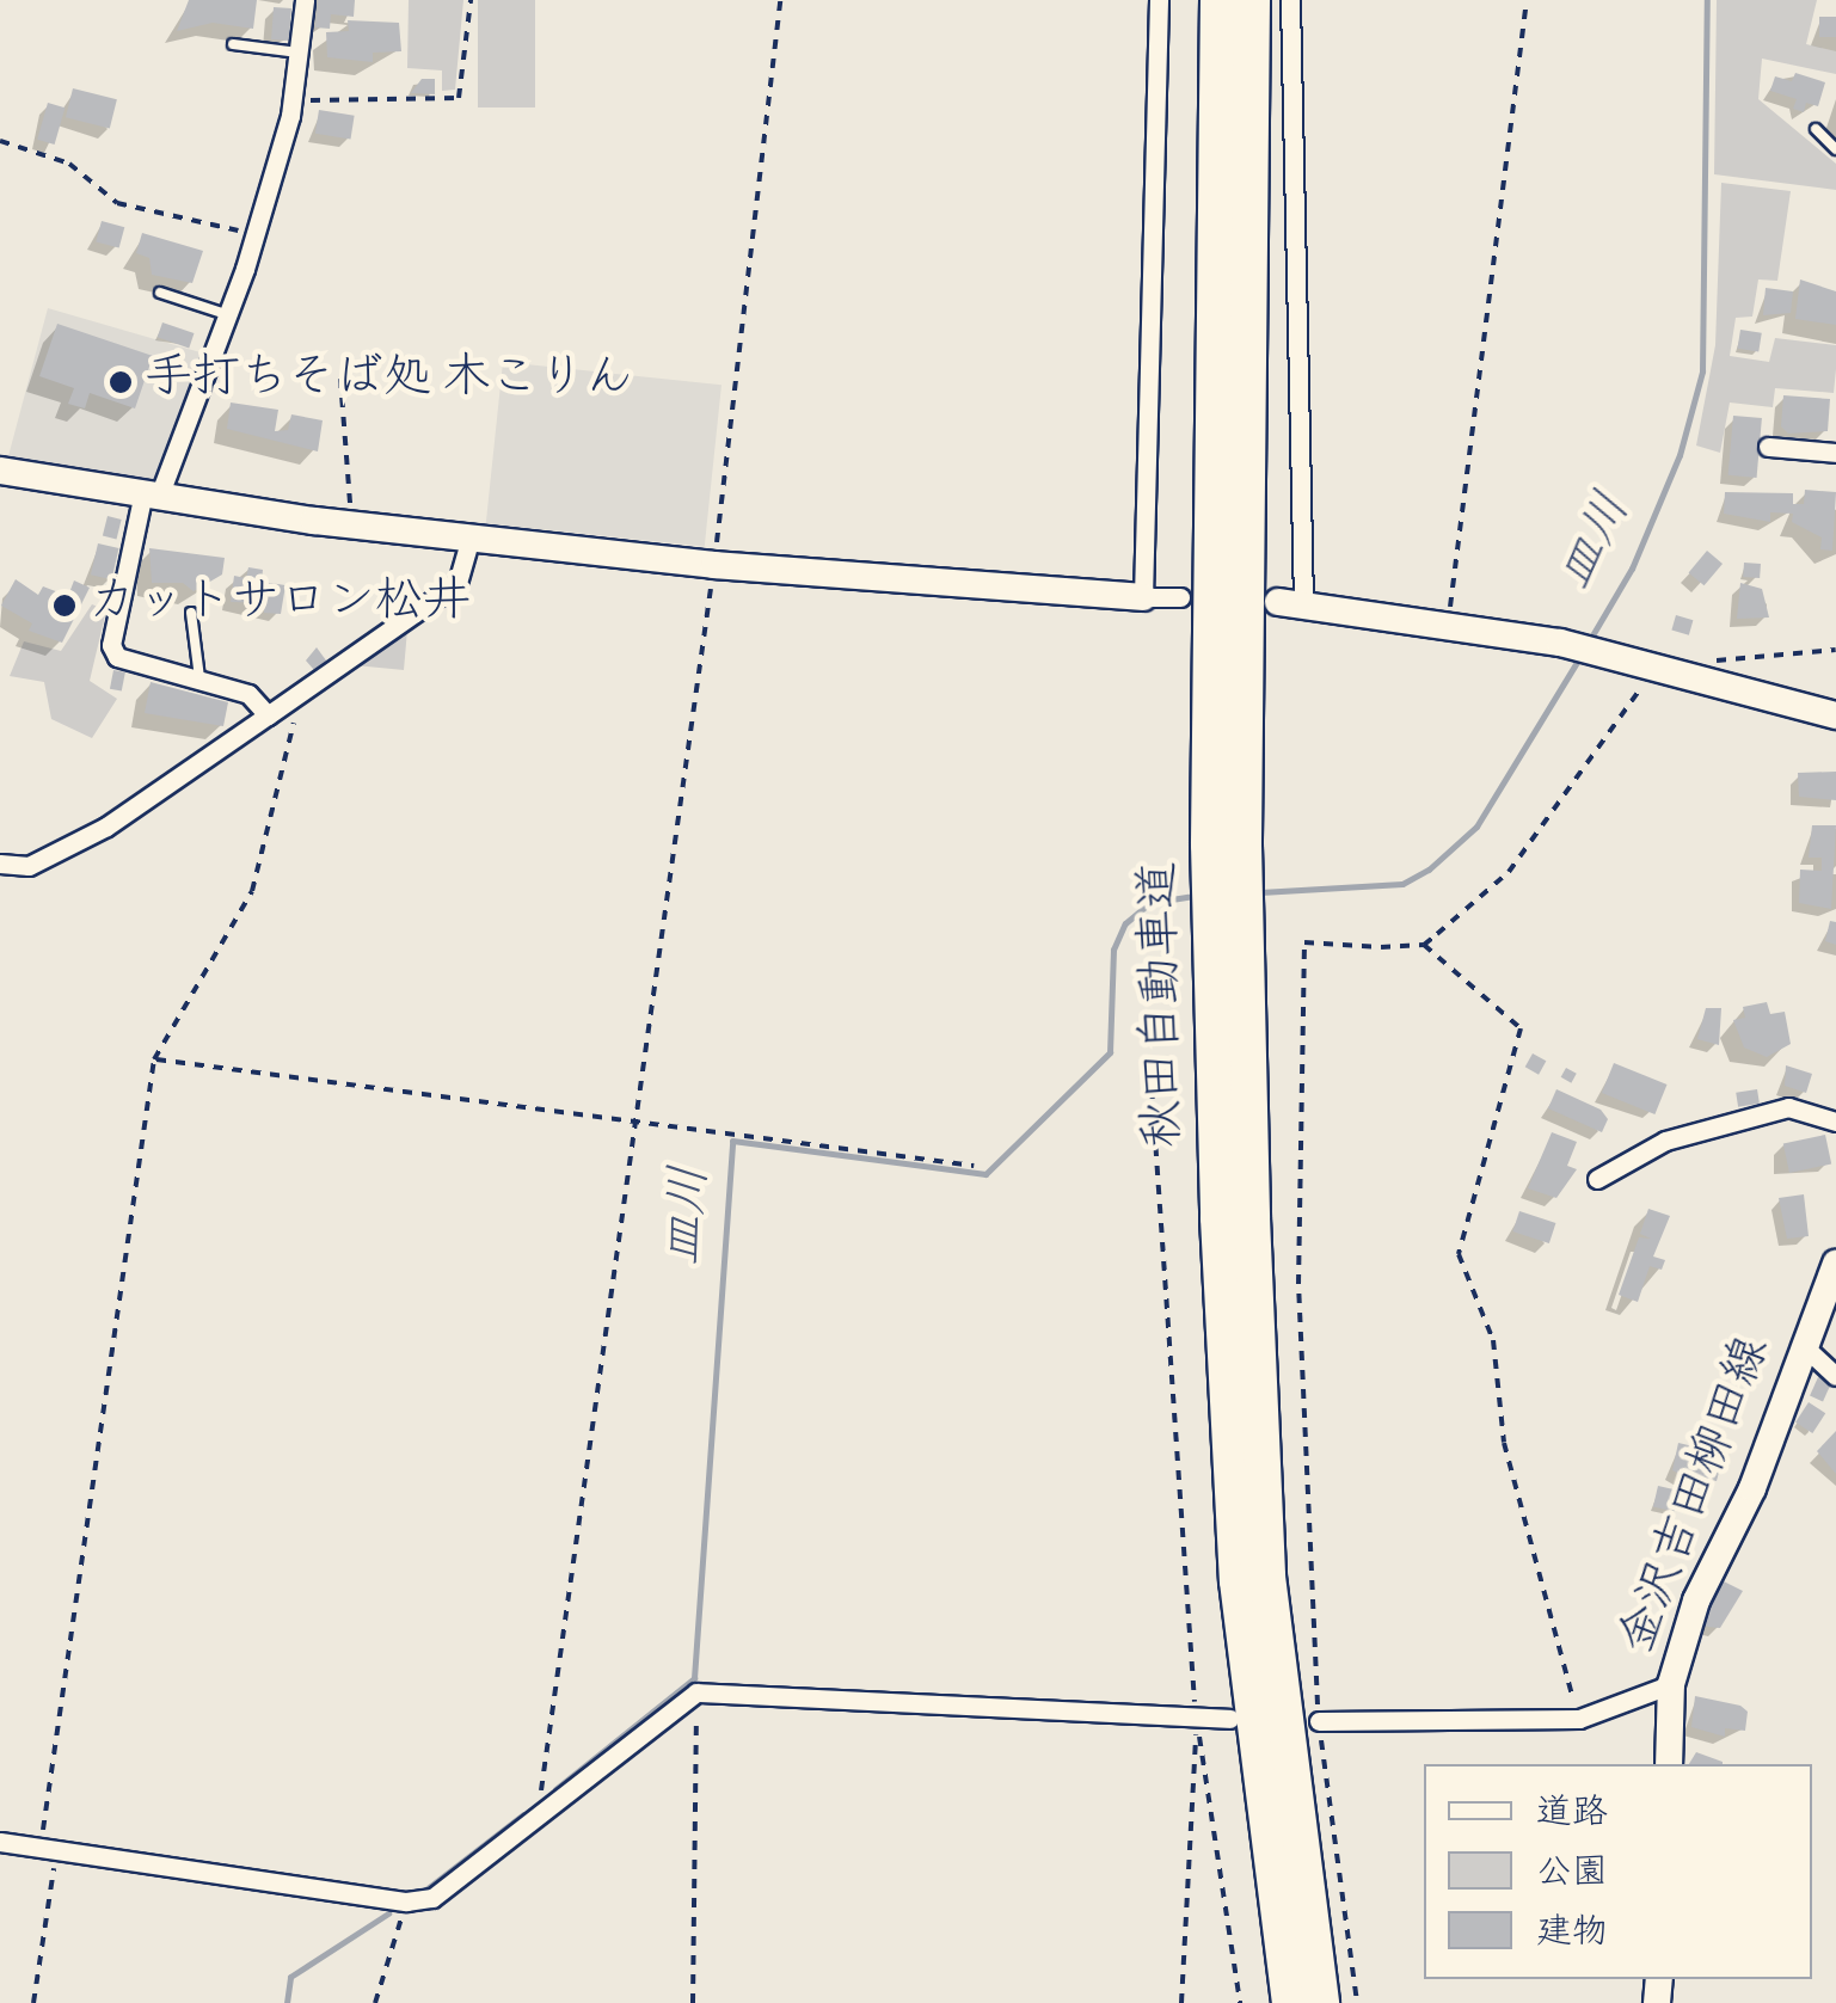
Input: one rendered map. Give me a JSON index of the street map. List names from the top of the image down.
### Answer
{
  "streets": {
    "highway": ["秋田自動車道"],
    "street": ["金沢吉田柳田線"]
  },
  "water": ["皿川"],
  "places": ["手打ちそば処 木こりん", "カットサロン松井"],
  "legend": ["道路", "公園", "建物"]
}
